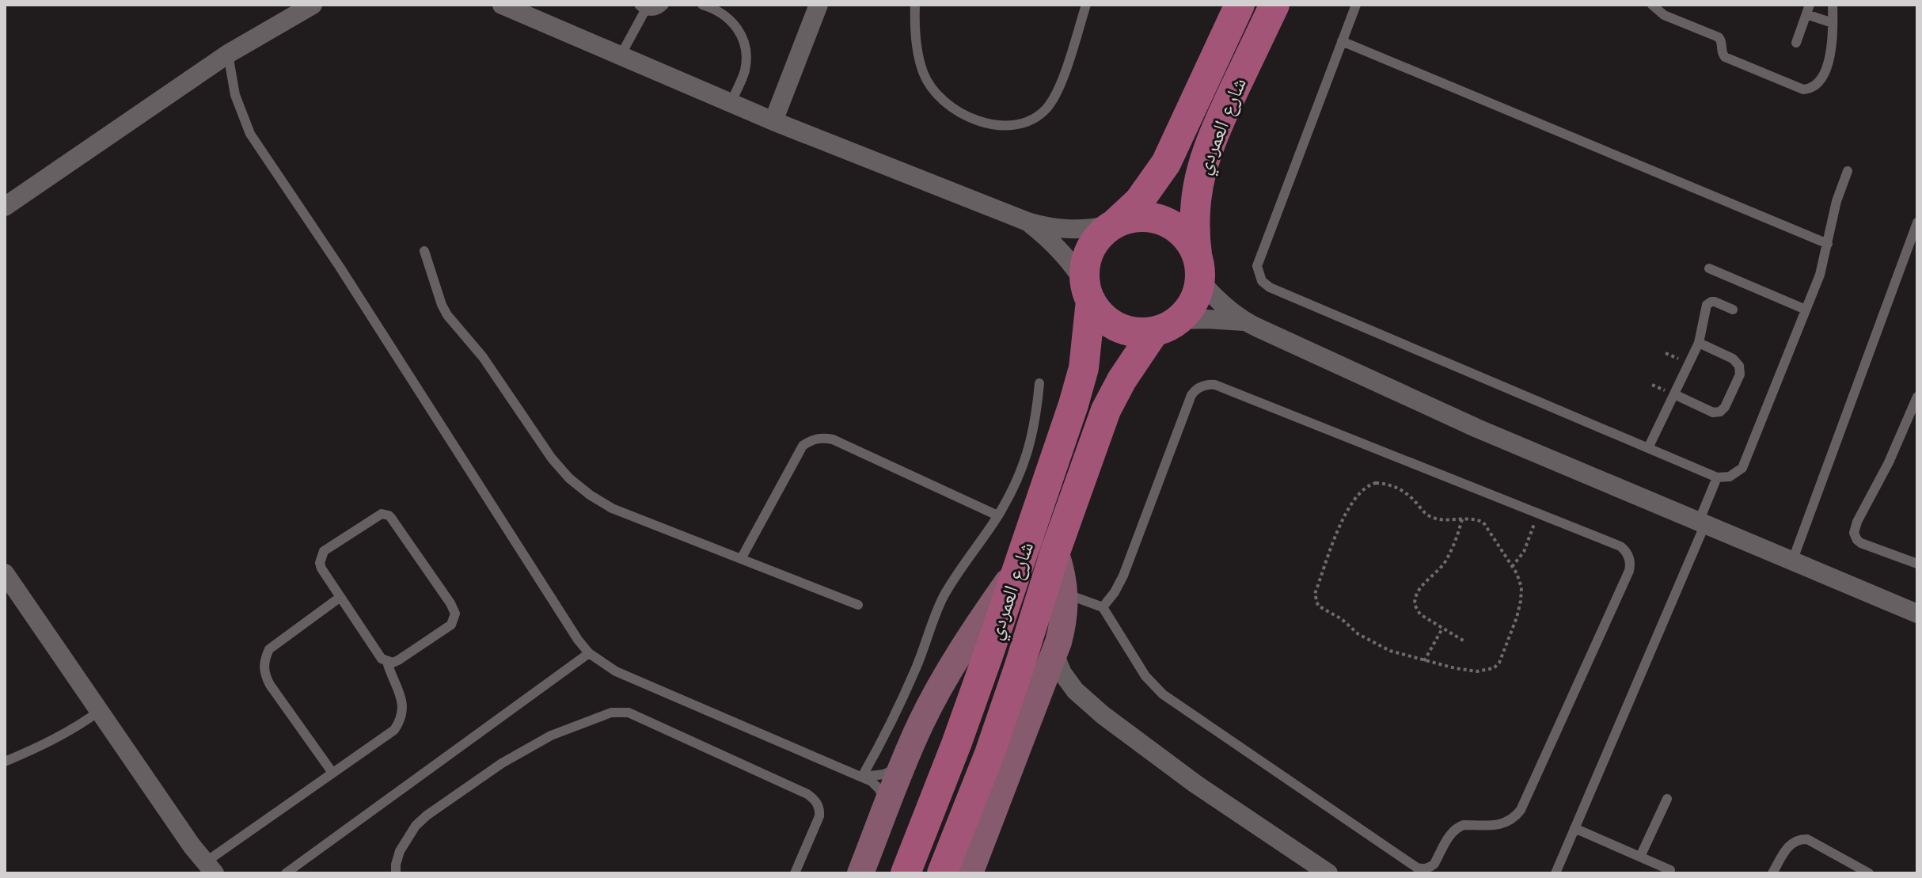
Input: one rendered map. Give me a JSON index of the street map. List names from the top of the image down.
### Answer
{
  "streets": {
    "main road": ["شارع العمردي"]
  }
}
